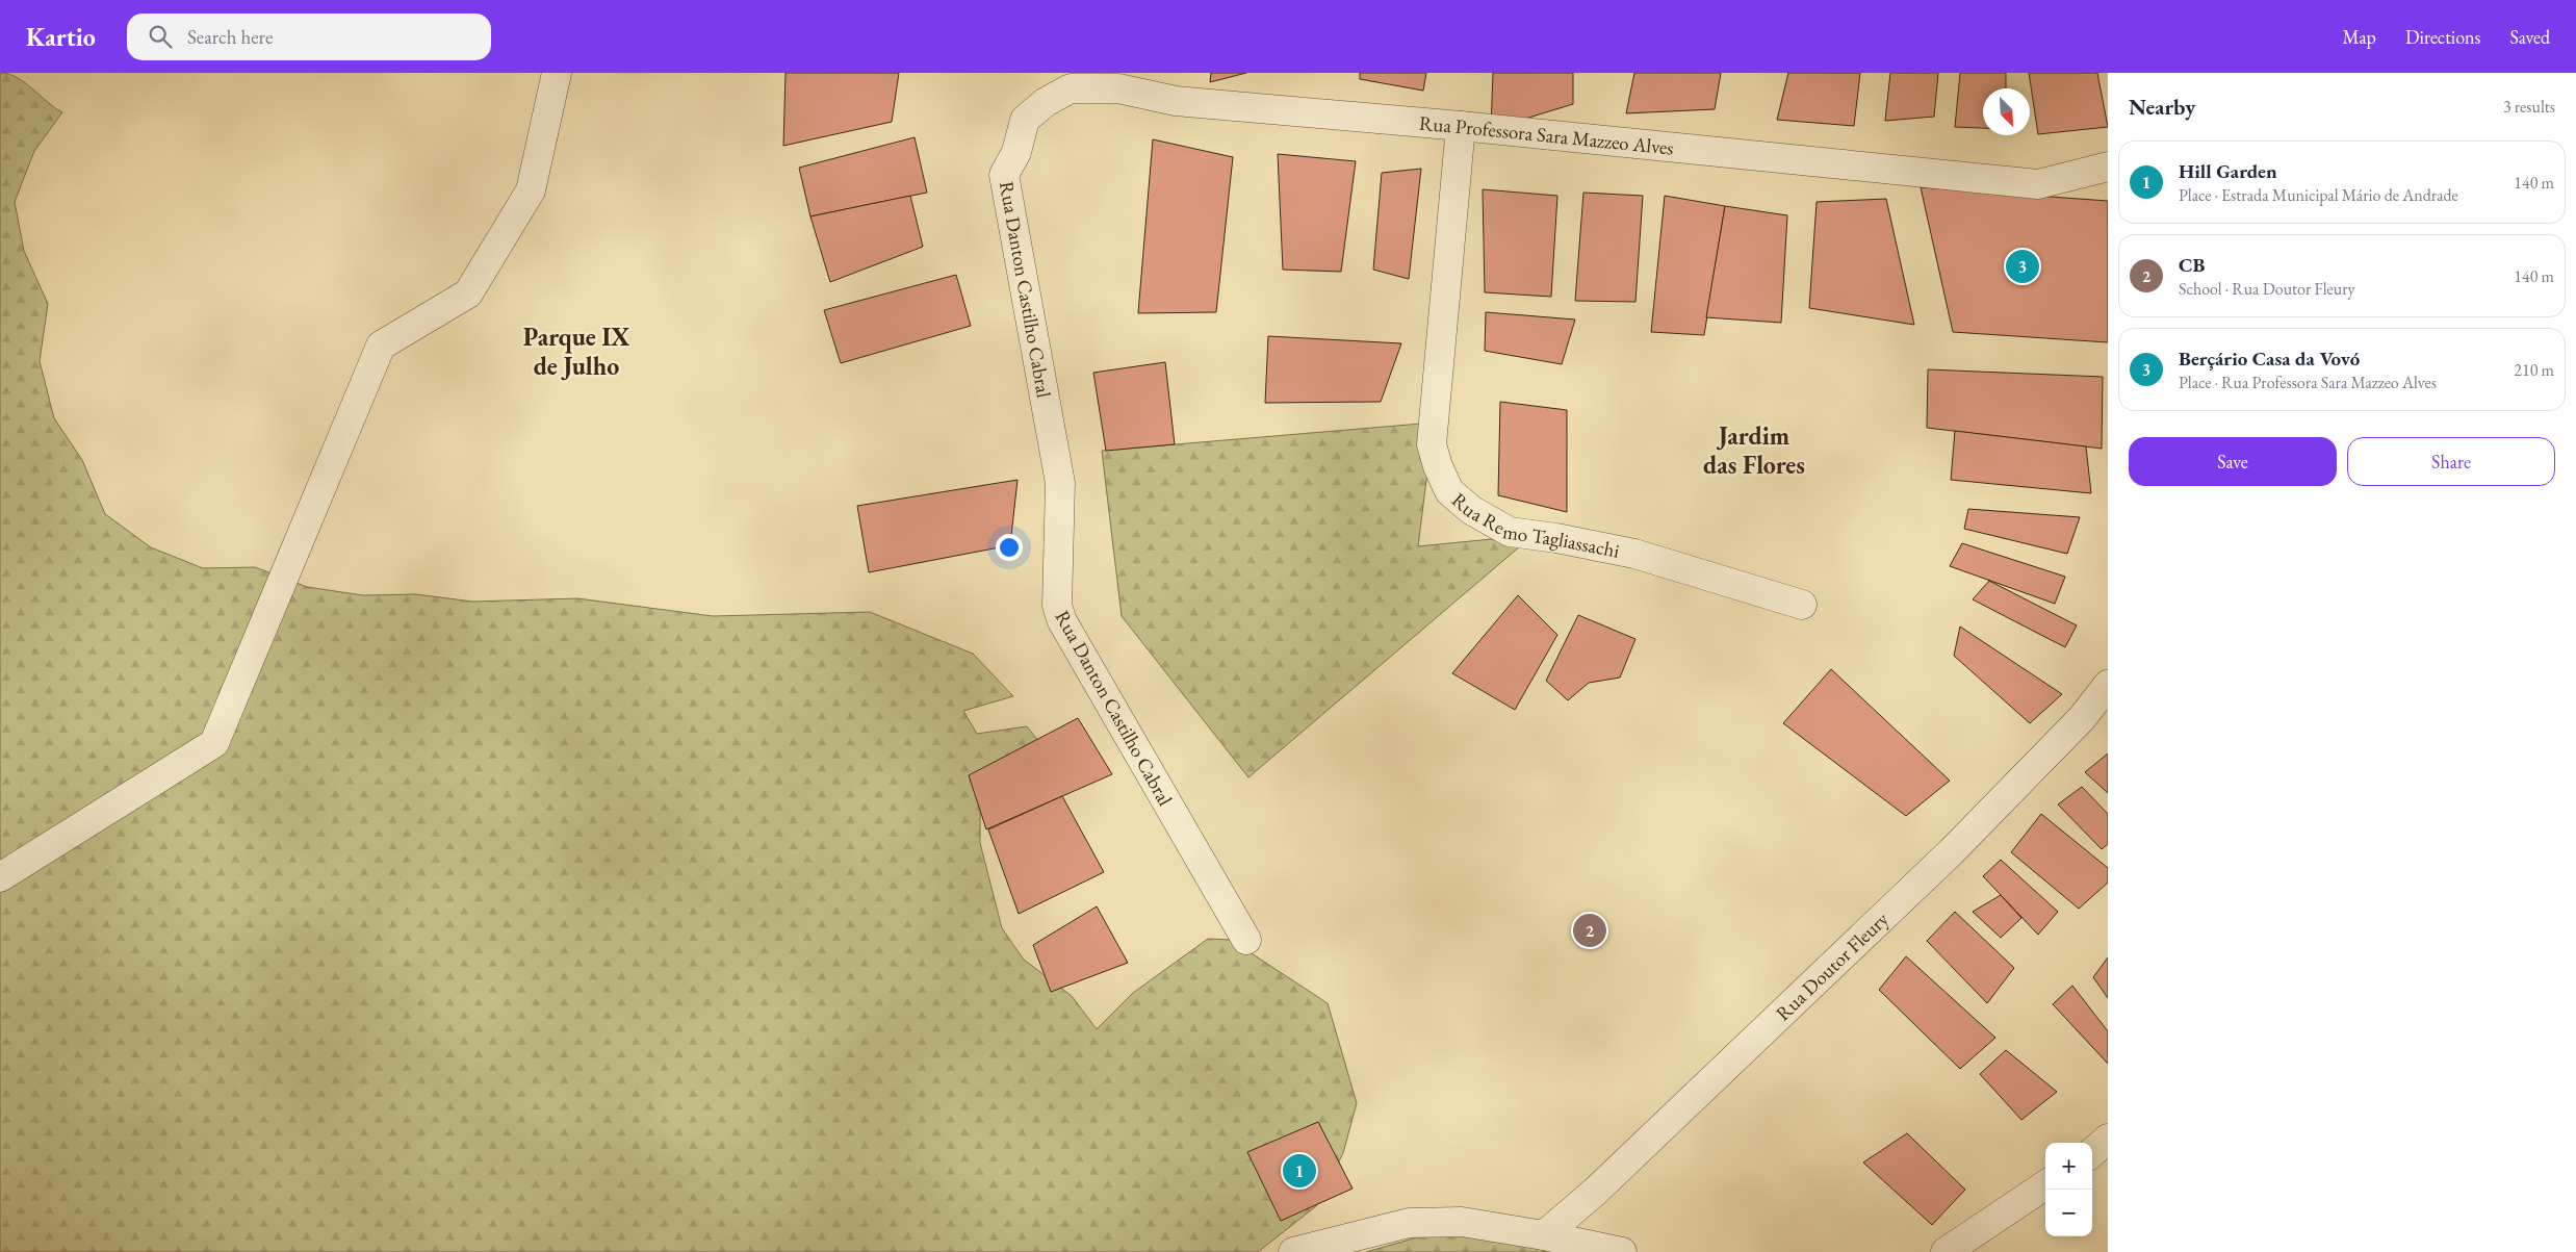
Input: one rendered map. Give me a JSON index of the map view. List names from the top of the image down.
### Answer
{
  "streets": {
    "street": [
      "Rua Professora Sara Mazzeo Alves",
      "Rua Danton Castilho Cabral",
      "Rua Remo Tagliassachi",
      "Rua Doutor Fleury"
    ]
  },
  "crossings": [
    ["Rua Professora Sara Mazzeo Alves", "Rua Danton Castilho Cabral"],
    ["Rua Professora Sara Mazzeo Alves", "Rua Remo Tagliassachi"]
  ],
  "districts": ["Parque IX de Julho", "Jardim das Flores"],
  "north": "bottom right",
  "page": {
    "header": "Kartio",
    "search": "Search here",
    "nav": ["Map", "Directions", "Saved"],
    "heading": ["Nearby", "3 results"],
    "list": [
      {
        "mark": "1",
        "name": "Hill Garden",
        "note": "Place · Estrada Municipal Mário de Andrade",
        "value": "140 m"
      },
      {
        "mark": "2",
        "name": "CB",
        "note": "School · Rua Doutor Fleury",
        "value": "140 m"
      },
      {
        "mark": "3",
        "name": "Berçário Casa da Vovó",
        "note": "Place · Rua Professora Sara Mazzeo Alves",
        "value": "210 m"
      }
    ],
    "pins": ["3", "2", "1"],
    "buttons": ["Save", "Share"],
    "map_buttons": ["+", "−"]
  }
}
